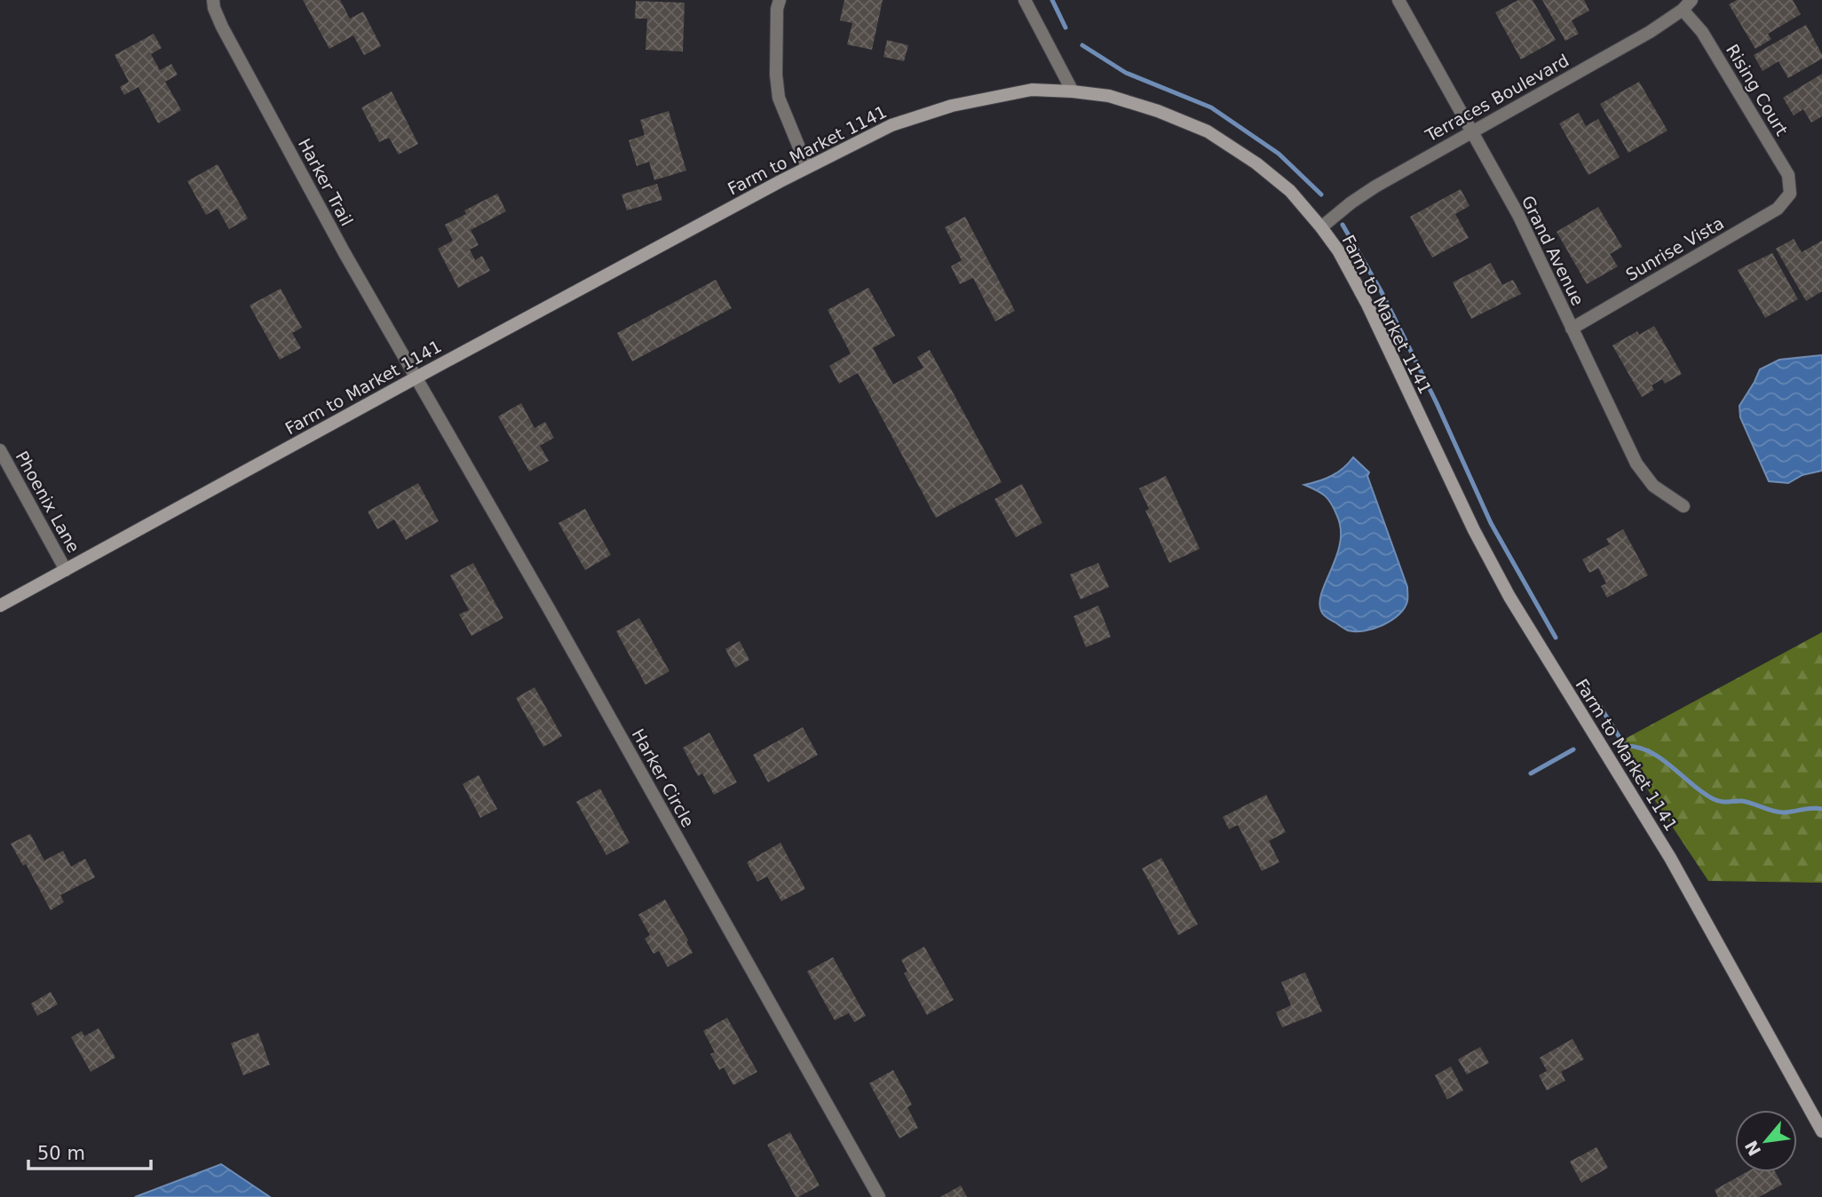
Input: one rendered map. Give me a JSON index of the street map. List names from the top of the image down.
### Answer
{
  "streets": {
    "street": [
      "Rising Court",
      "Terraces Boulevard",
      "Farm to Market 1141",
      "Harker Trail",
      "Sunrise Vista",
      "Grand Avenue",
      "Phoenix Lane",
      "Harker Circle"
    ]
  },
  "crossings": [
    ["Rising Court", "Terraces Boulevard"],
    ["Rising Court", "Sunrise Vista"],
    ["Terraces Boulevard", "Farm to Market 1141"],
    ["Terraces Boulevard", "Grand Avenue"],
    ["Farm to Market 1141", "Harker Trail"],
    ["Farm to Market 1141", "Phoenix Lane"],
    ["Farm to Market 1141", "Harker Circle"],
    ["Harker Trail", "Harker Circle"],
    ["Sunrise Vista", "Grand Avenue"]
  ],
  "scale_bar": "50 m",
  "north": "bottom left"
}
